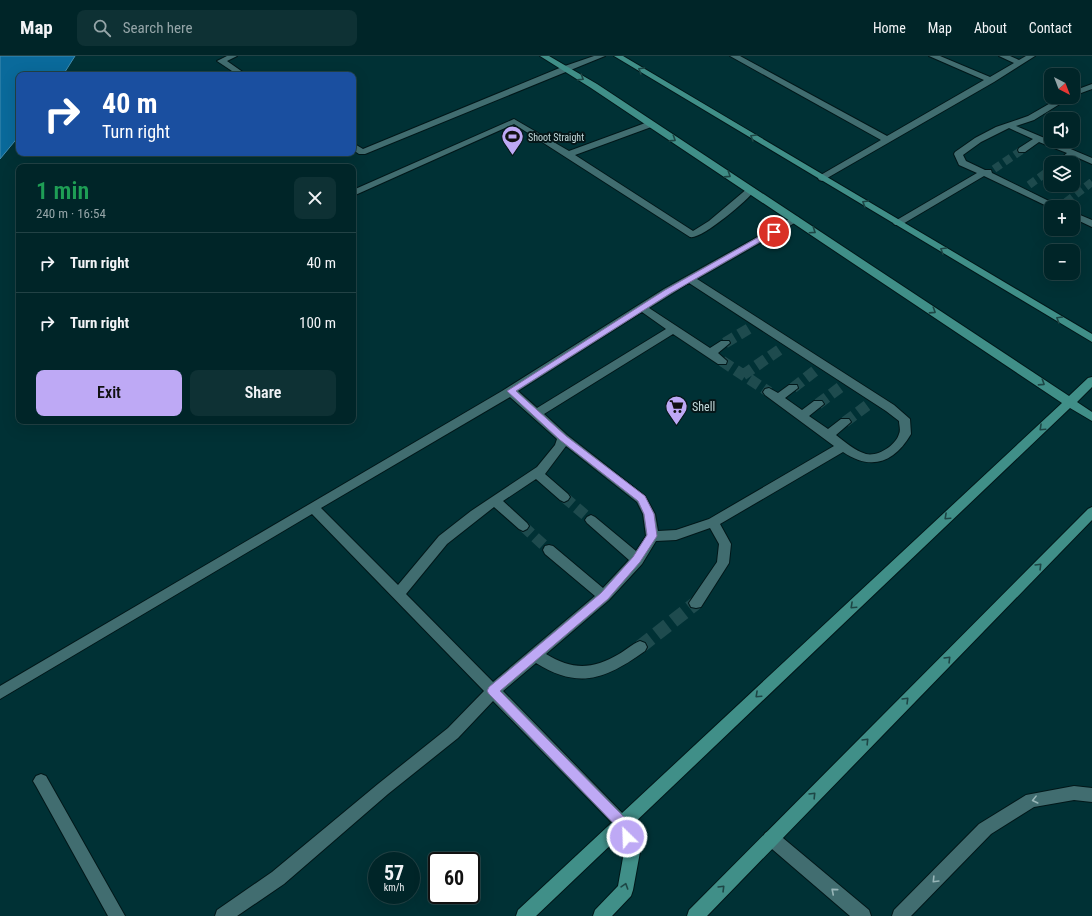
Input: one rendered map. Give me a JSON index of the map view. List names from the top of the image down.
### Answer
{
  "places": {
    "sports": ["Shoot Straight"],
    "supermarket": ["Shell"]
  },
  "north": "bottom right",
  "page": {
    "header": "Map",
    "search": "Search here",
    "nav": [
      "Home",
      "Map",
      "About",
      "Contact"
    ],
    "map_buttons": ["+", "−"],
    "turn": ["40 m", "Turn right"],
    "heading": ["1 min", "240 m · 16:54"],
    "list": [
      {
        "name": "Turn right",
        "value": "40 m"
      },
      {
        "name": "Turn right",
        "value": "100 m"
      }
    ],
    "buttons": ["Exit", "Share"],
    "speed": "57 km/h",
    "limit": "60"
  }
}
